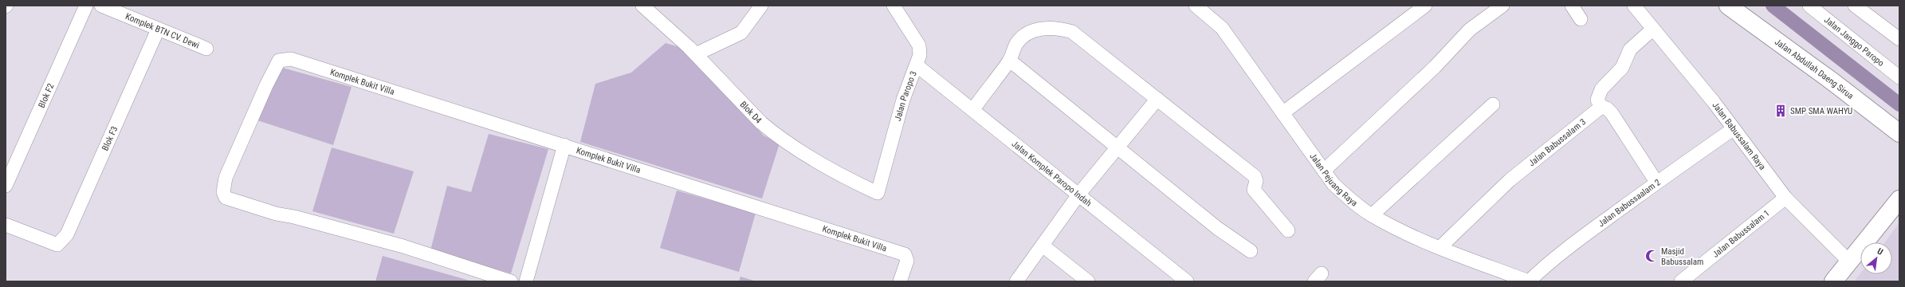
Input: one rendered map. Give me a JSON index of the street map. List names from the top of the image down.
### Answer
{
  "streets": {
    "main road": ["Jalan Abdullah Daeng Sirua"],
    "street": [
      "Komplek BTN CV. Dewi",
      "Jalan Janggo Paropo",
      "Komplek Bukit Villa",
      "Blok F2",
      "Jalan Paropo 3",
      "Blok D4",
      "Jalan Babussalam Raya",
      "Blok F3",
      "Jalan Babussalam 3",
      "Jalan Komplek Paropo Indah",
      "Jalan Pejuang Raya",
      "Jalan Babussaalam 2",
      "Jalan Babussalam 1"
    ]
  },
  "crossings": [
    ["Komplek BTN CV. Dewi", "Blok F3"],
    ["Jalan Paropo 3", "Blok D4"],
    ["Jalan Paropo 3", "Jalan Komplek Paropo Indah"],
    ["Jalan Babussalam Raya", "Jalan Babussaalam 2"],
    ["Jalan Babussalam Raya", "Jalan Babussalam 1"],
    ["Jalan Babussalam 3", "Jalan Pejuang Raya"],
    ["Jalan Pejuang Raya", "Jalan Babussaalam 2"]
  ],
  "places": {
    "building": ["SMP SMA WAHYU"],
    "mosque": ["Masjid Babussalam"]
  },
  "north": "top right"
}
